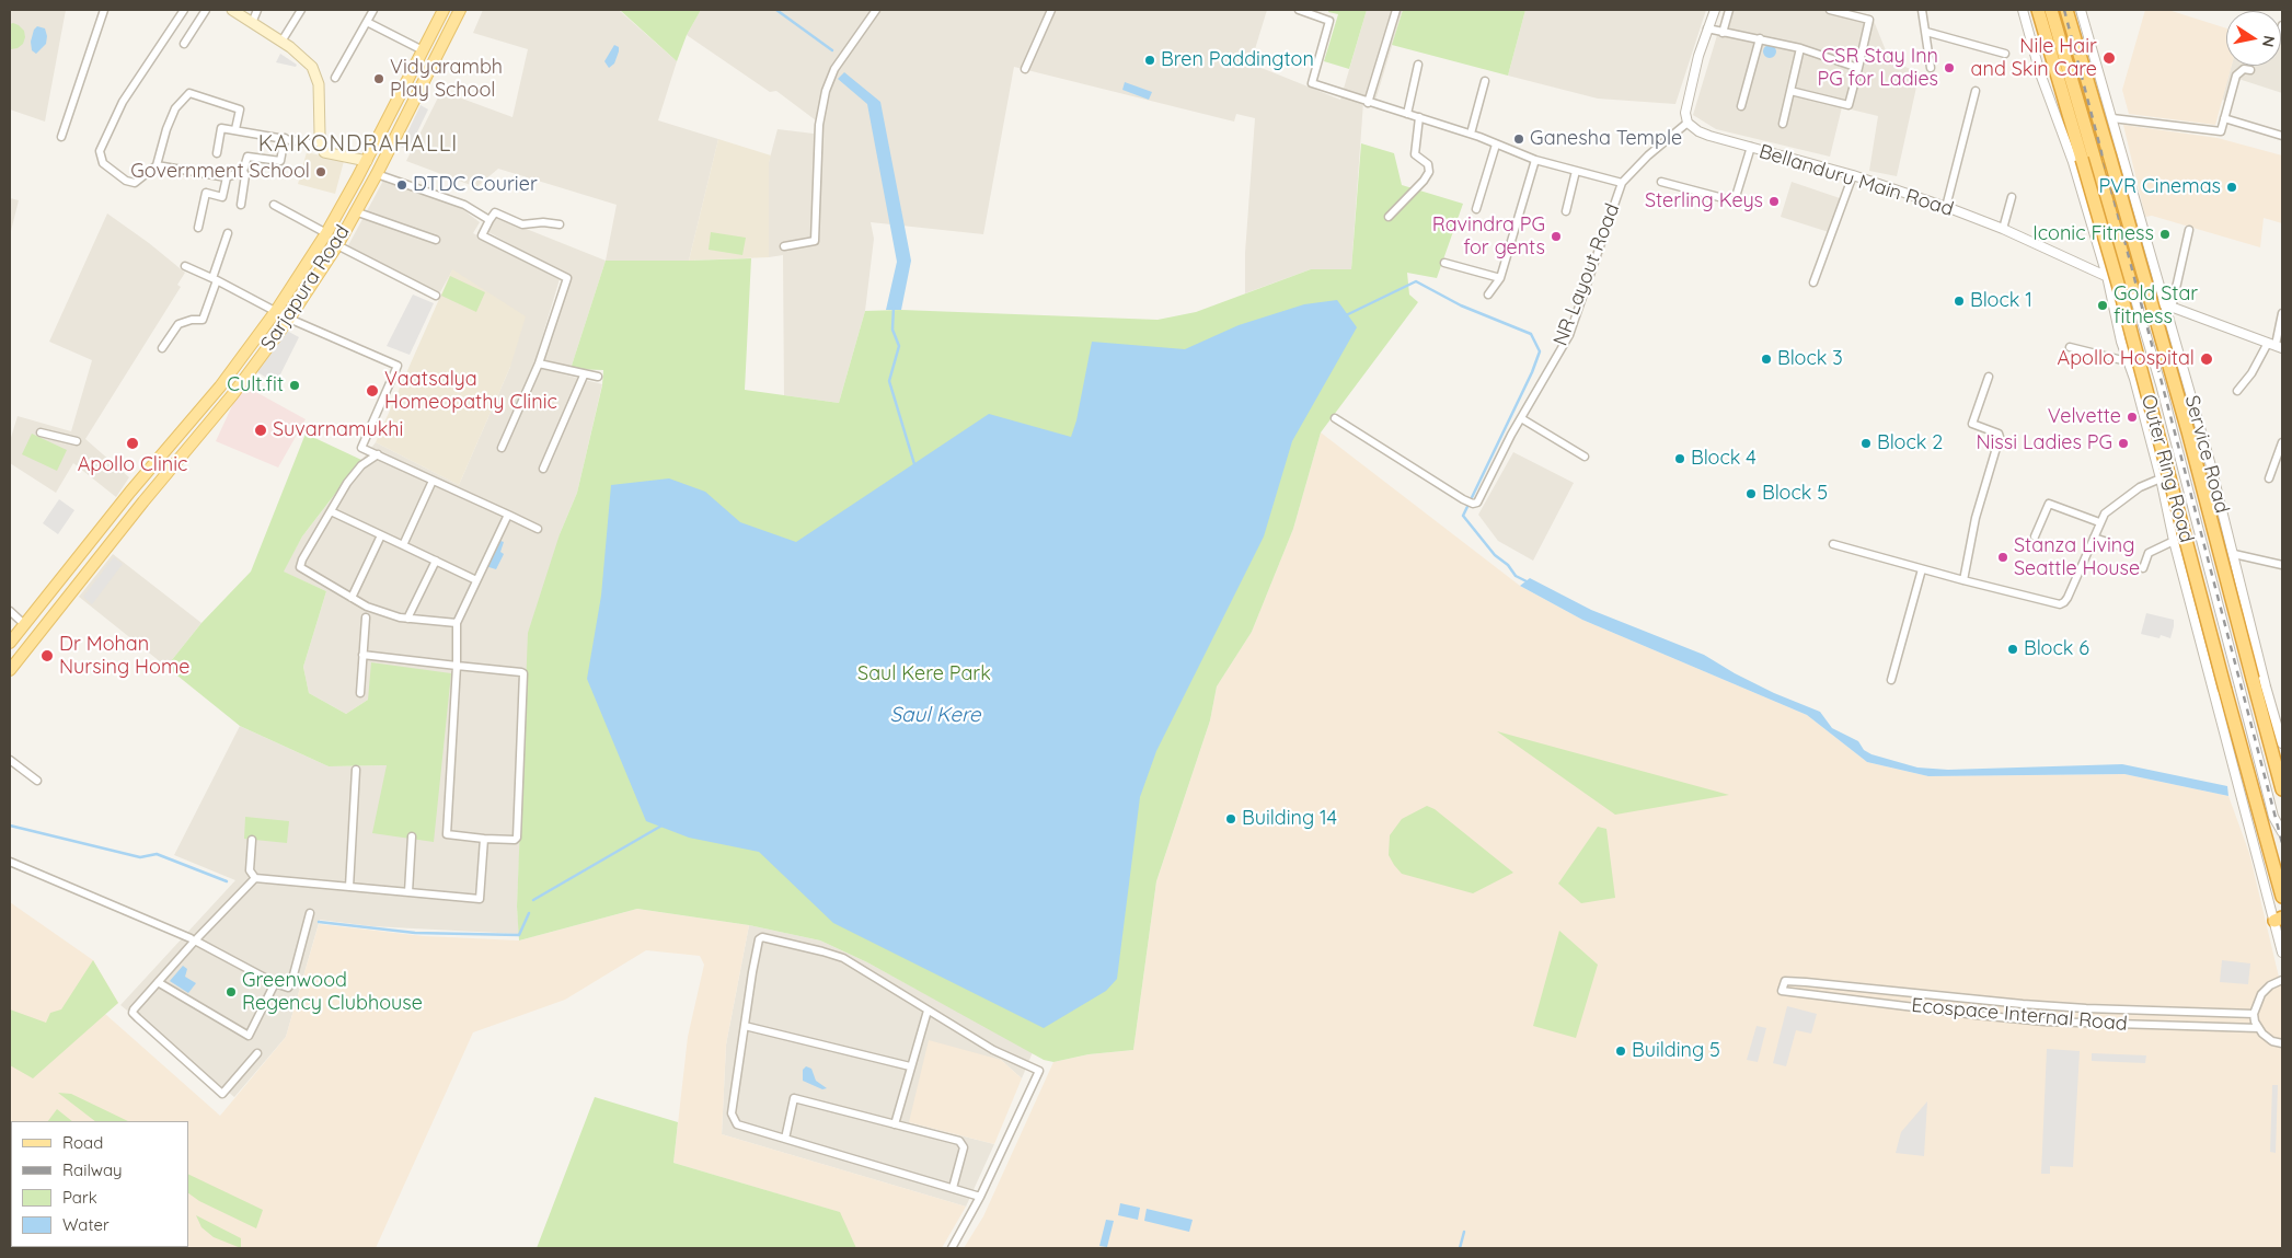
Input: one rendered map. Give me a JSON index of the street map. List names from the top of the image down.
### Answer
{
  "streets": {
    "highway": ["Outer Ring Road"],
    "main road": ["Sarjapura Road"],
    "street": [
      "Bellanduru Main Road",
      "NR Layout Road",
      "Service Road",
      "Ecospace Internal Road"
    ]
  },
  "crossings": [
    ["Bellanduru Main Road", "NR Layout Road"],
    ["Bellanduru Main Road", "Service Road"]
  ],
  "districts": ["KAIKONDRAHALLI"],
  "water": ["Saul Kere"],
  "parks": ["Saul Kere Park"],
  "places": [
    "Nile Hair and Skin Care",
    "Bren Paddington",
    "CSR Stay Inn PG for Ladies",
    "Vidyarambh Play School",
    "Ganesha Temple",
    "Government School",
    "DTDC Courier",
    "PVR Cinemas",
    "Sterling Keys",
    "Iconic Fitness",
    "Ravindra PG for gents",
    "Block 1",
    "Gold Star fitness",
    "Block 3",
    "Apollo Hospital",
    "Cult.fit",
    "Vaatsalya Homeopathy Clinic",
    "Velvette",
    "Suvarnamukhi",
    "Apollo Clinic",
    "Block 2",
    "Nissi Ladies PG",
    "Block 4",
    "Block 5",
    "Stanza Living Seattle House",
    "Block 6",
    "Dr Mohan Nursing Home",
    "Building 14",
    "Greenwood Regency Clubhouse",
    "Building 5"
  ],
  "legend": [
    "Road",
    "Railway",
    "Park",
    "Water"
  ],
  "north": "right"
}
